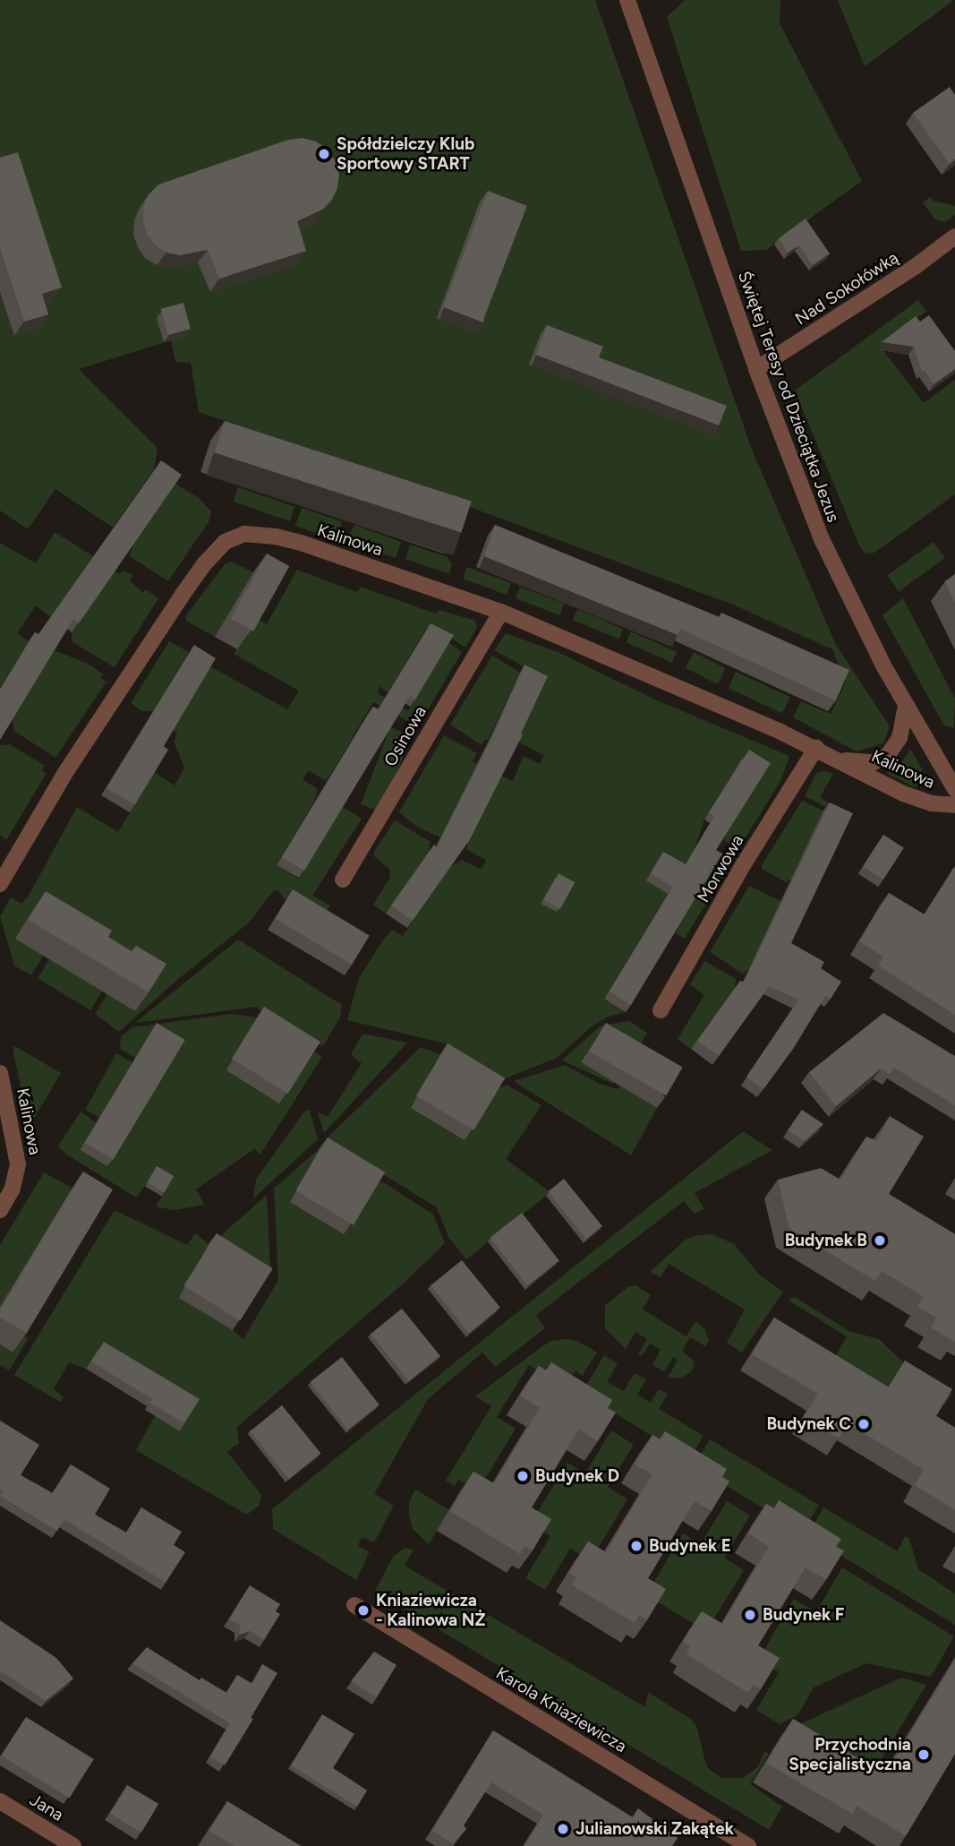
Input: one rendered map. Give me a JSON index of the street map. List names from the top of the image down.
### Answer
{
  "streets": {
    "street": [
      "Nad Sokołówką",
      "Świętej Teresy od Dzieciątka Jezus",
      "Kalinowa",
      "Osinowa",
      "Morwowa",
      "Karola Kniaziewicza",
      "Jana"
    ]
  },
  "crossings": [
    ["Nad Sokołówką", "Świętej Teresy od Dzieciątka Jezus"],
    ["Świętej Teresy od Dzieciątka Jezus", "Kalinowa"],
    ["Kalinowa", "Osinowa"],
    ["Kalinowa", "Morwowa"]
  ],
  "places": [
    "Spółdzielczy Klub Sportowy START",
    "Budynek B",
    "Budynek C",
    "Budynek D",
    "Budynek E",
    "Kniaziewicza - Kalinowa NŻ",
    "Budynek F",
    "Przychodnia Specjalistyczna",
    "Julianowski Zakątek"
  ]
}
